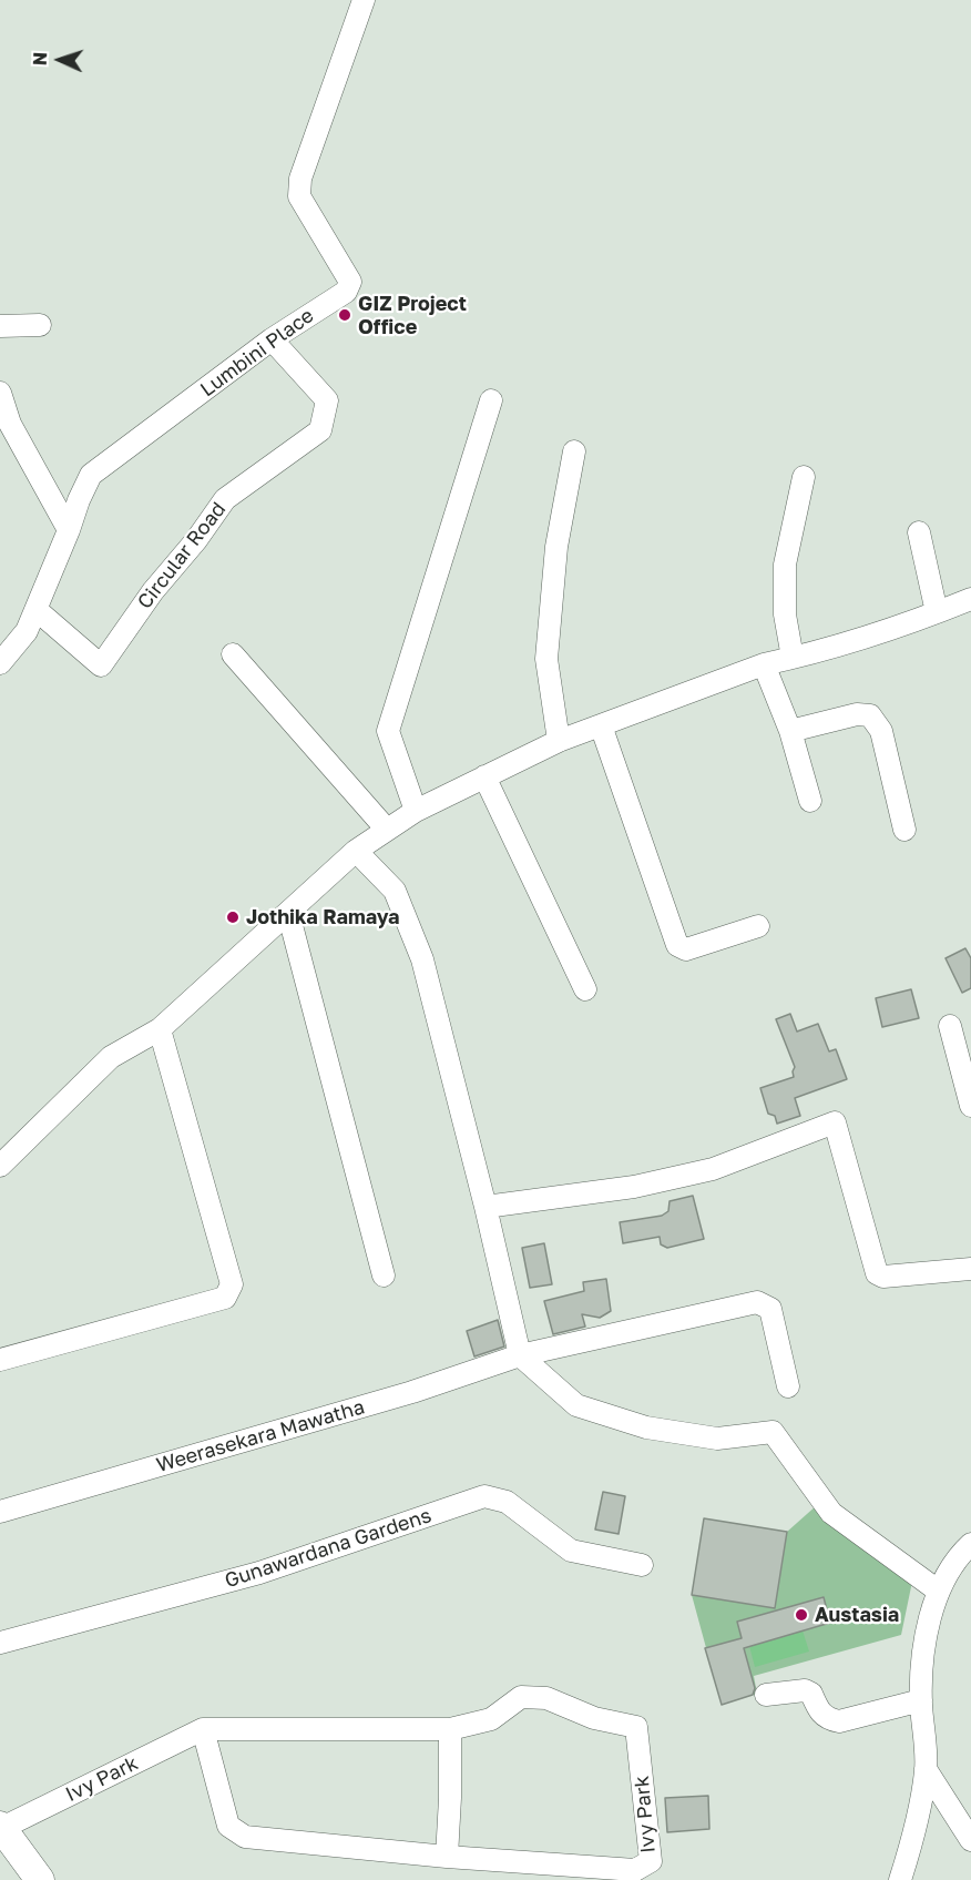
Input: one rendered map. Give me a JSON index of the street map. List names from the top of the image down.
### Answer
{
  "streets": {
    "street": [
      "Lumbini Place",
      "Circular Road",
      "Weerasekara Mawatha",
      "Gunawardana Gardens",
      "Ivy Park"
    ]
  },
  "crossings": [
    ["Lumbini Place", "Circular Road"]
  ],
  "places": ["GIZ Project Office", "Jothika Ramaya", "Austasia"],
  "north": "left"
}
